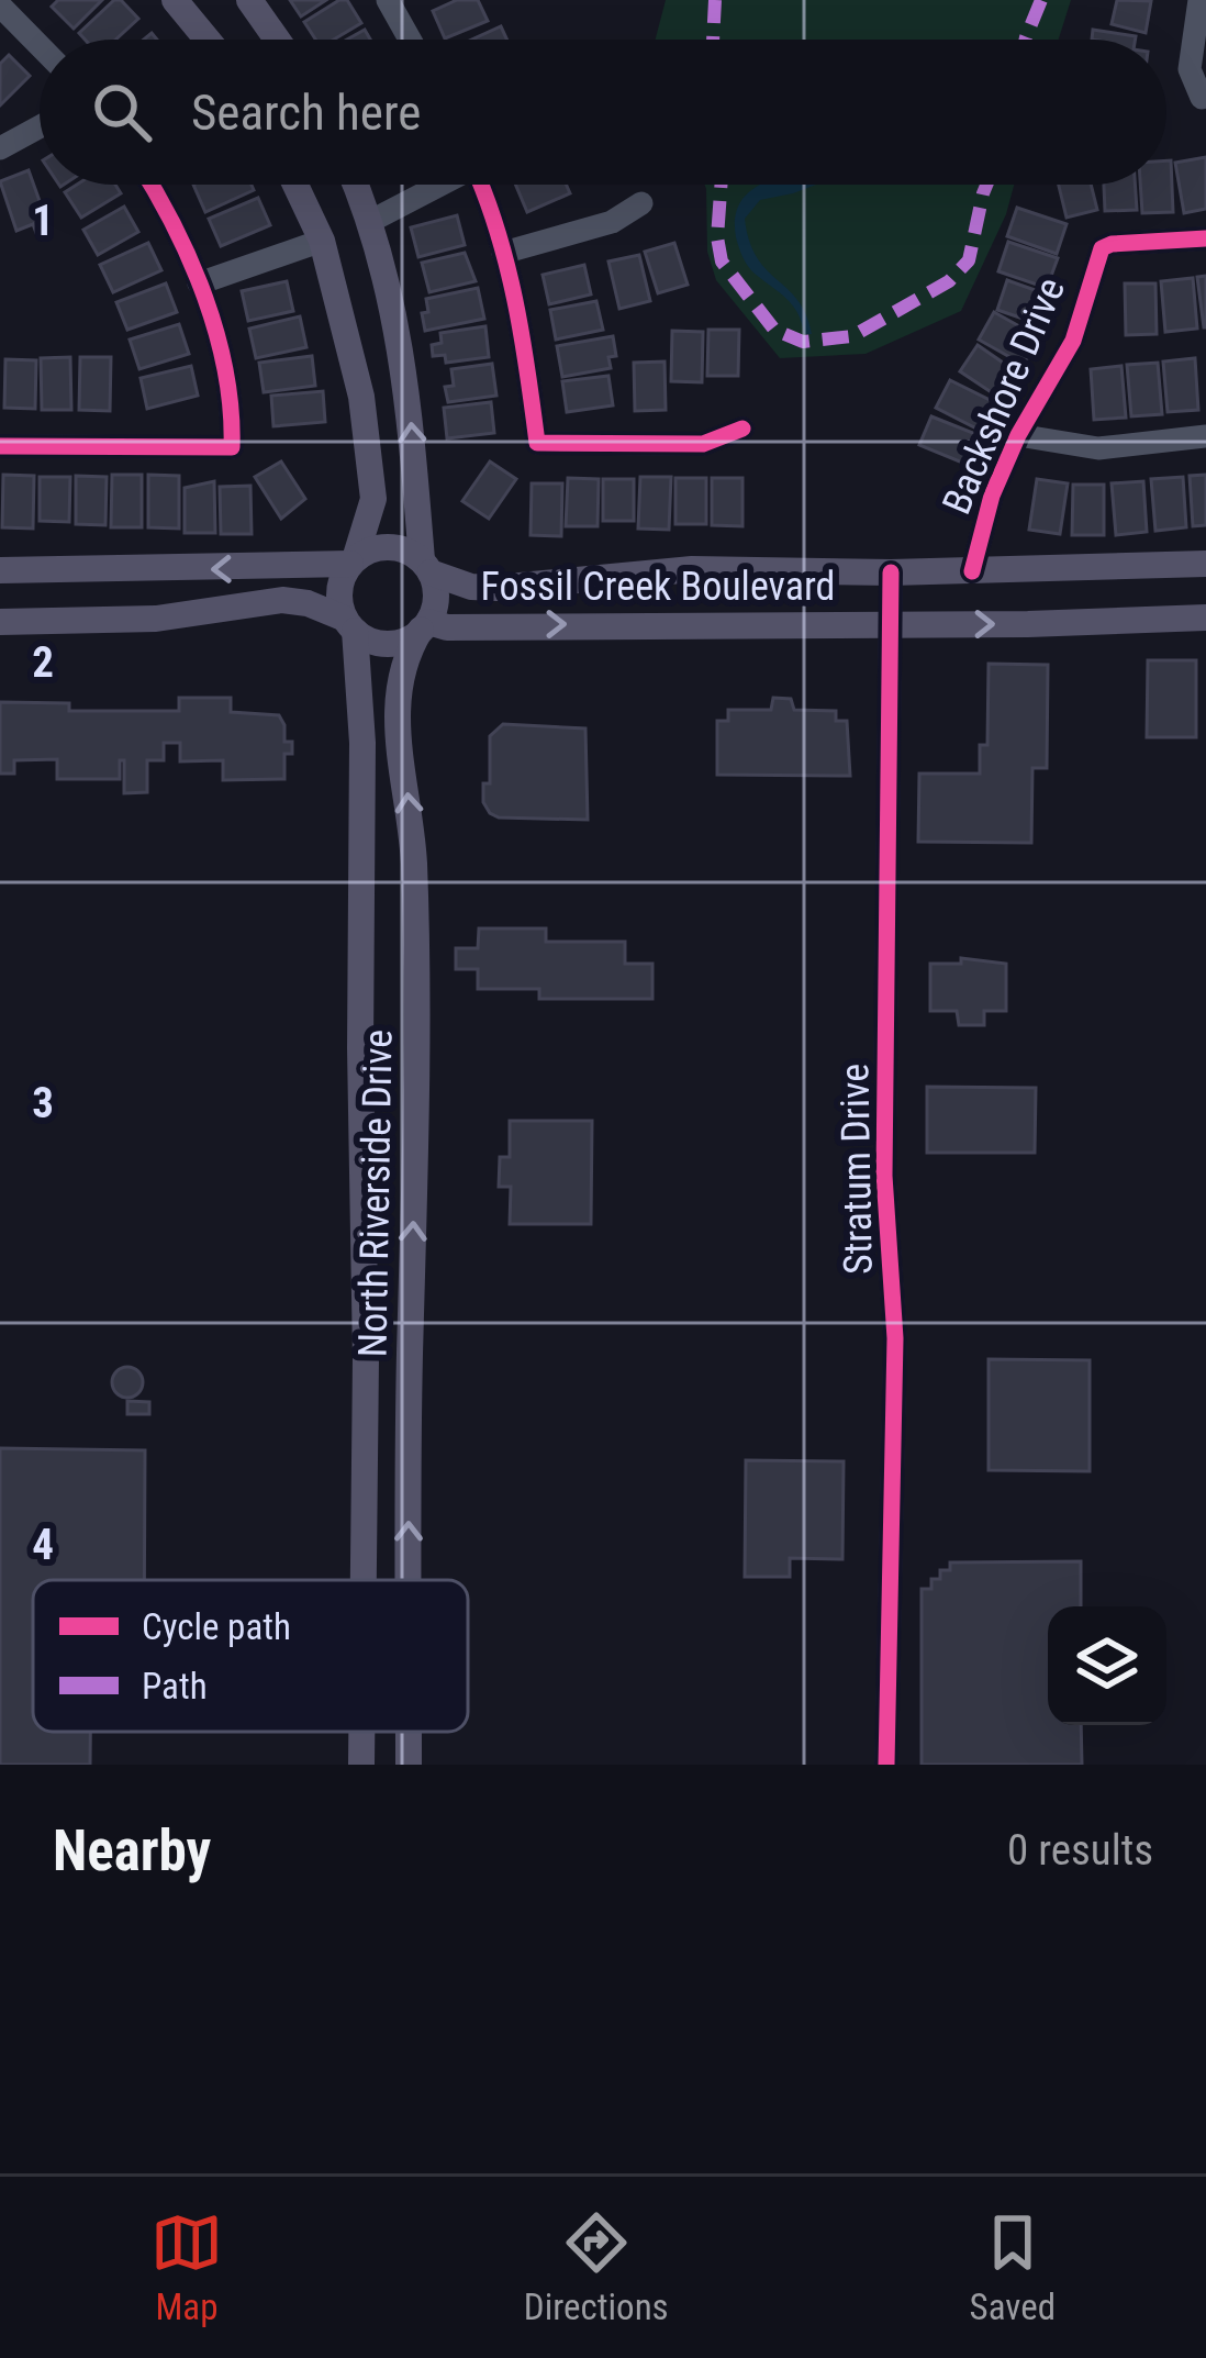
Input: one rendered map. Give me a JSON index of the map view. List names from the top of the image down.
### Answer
{
  "streets": {
    "main road": ["Fossil Creek Boulevard", "North Riverside Drive"],
    "street": ["Backshore Drive", "Stratum Drive"]
  },
  "crossings": [
    ["Backshore Drive", "Fossil Creek Boulevard"],
    ["Fossil Creek Boulevard", "Stratum Drive"],
    ["Fossil Creek Boulevard", "North Riverside Drive"]
  ],
  "legend": ["Cycle path", "Path"],
  "page": {
    "search": "Search here",
    "heading": ["Nearby", "0 results"],
    "nav": ["Map", "Directions", "Saved"]
  },
  "grid": {
    "rows": [
      "1",
      "2",
      "3",
      "4"
    ]
  }
}
